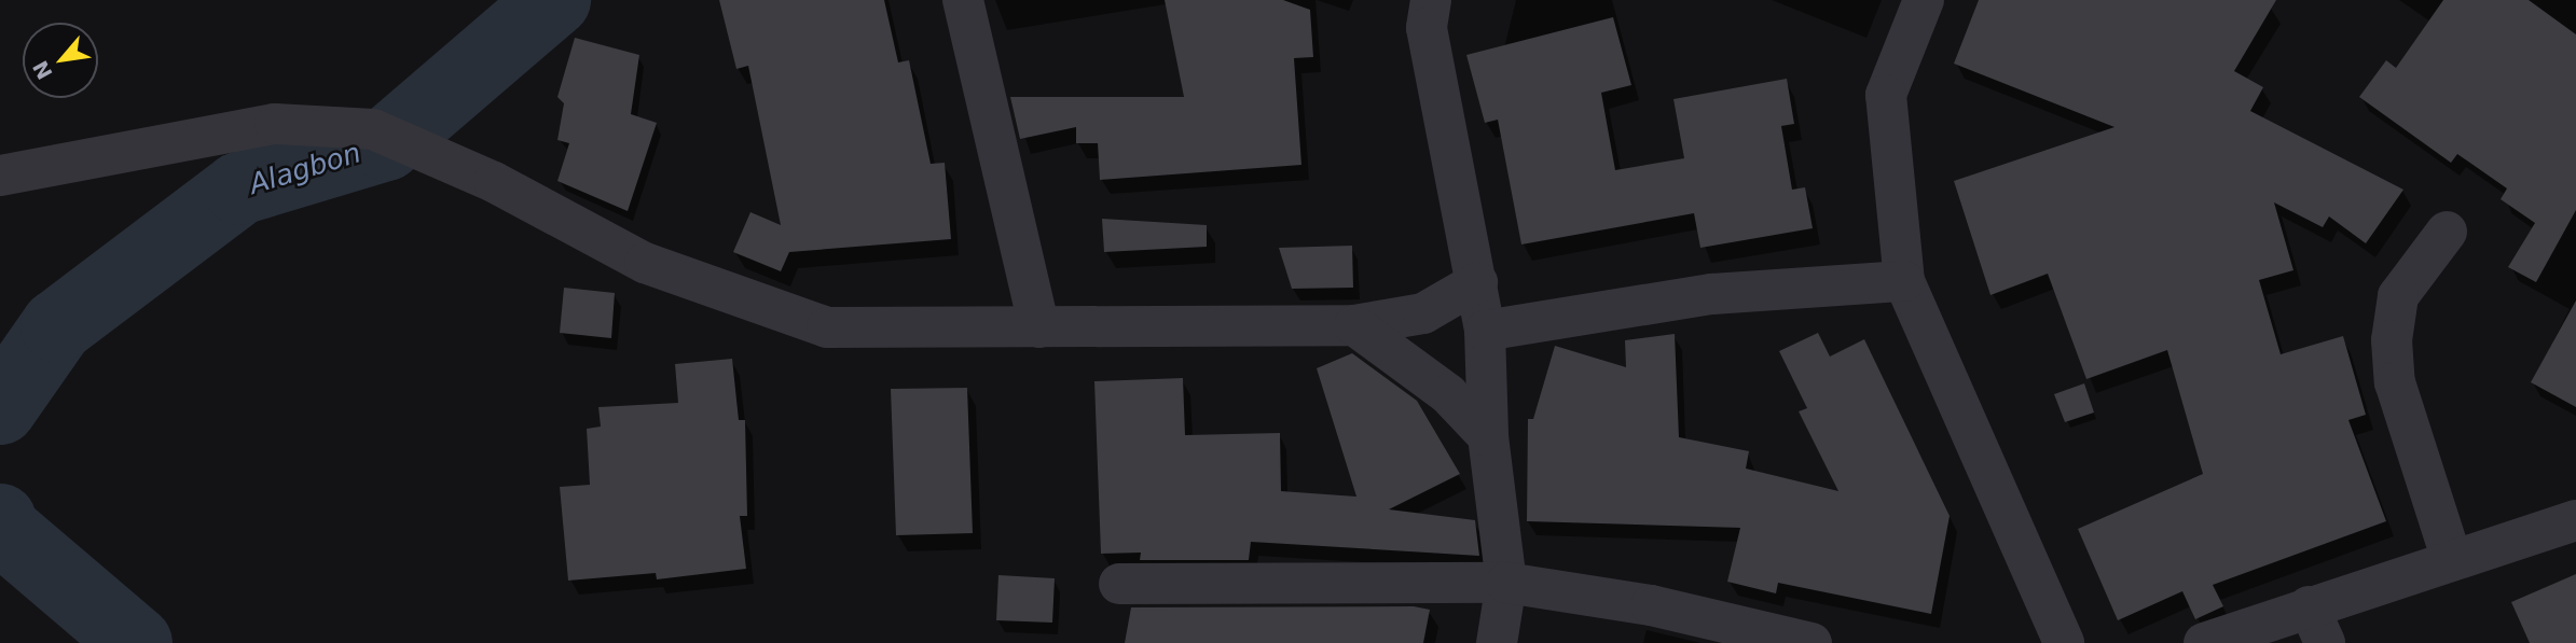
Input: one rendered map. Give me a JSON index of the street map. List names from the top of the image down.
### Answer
{
  "water": ["Alagbon"],
  "north": "bottom left"
}
